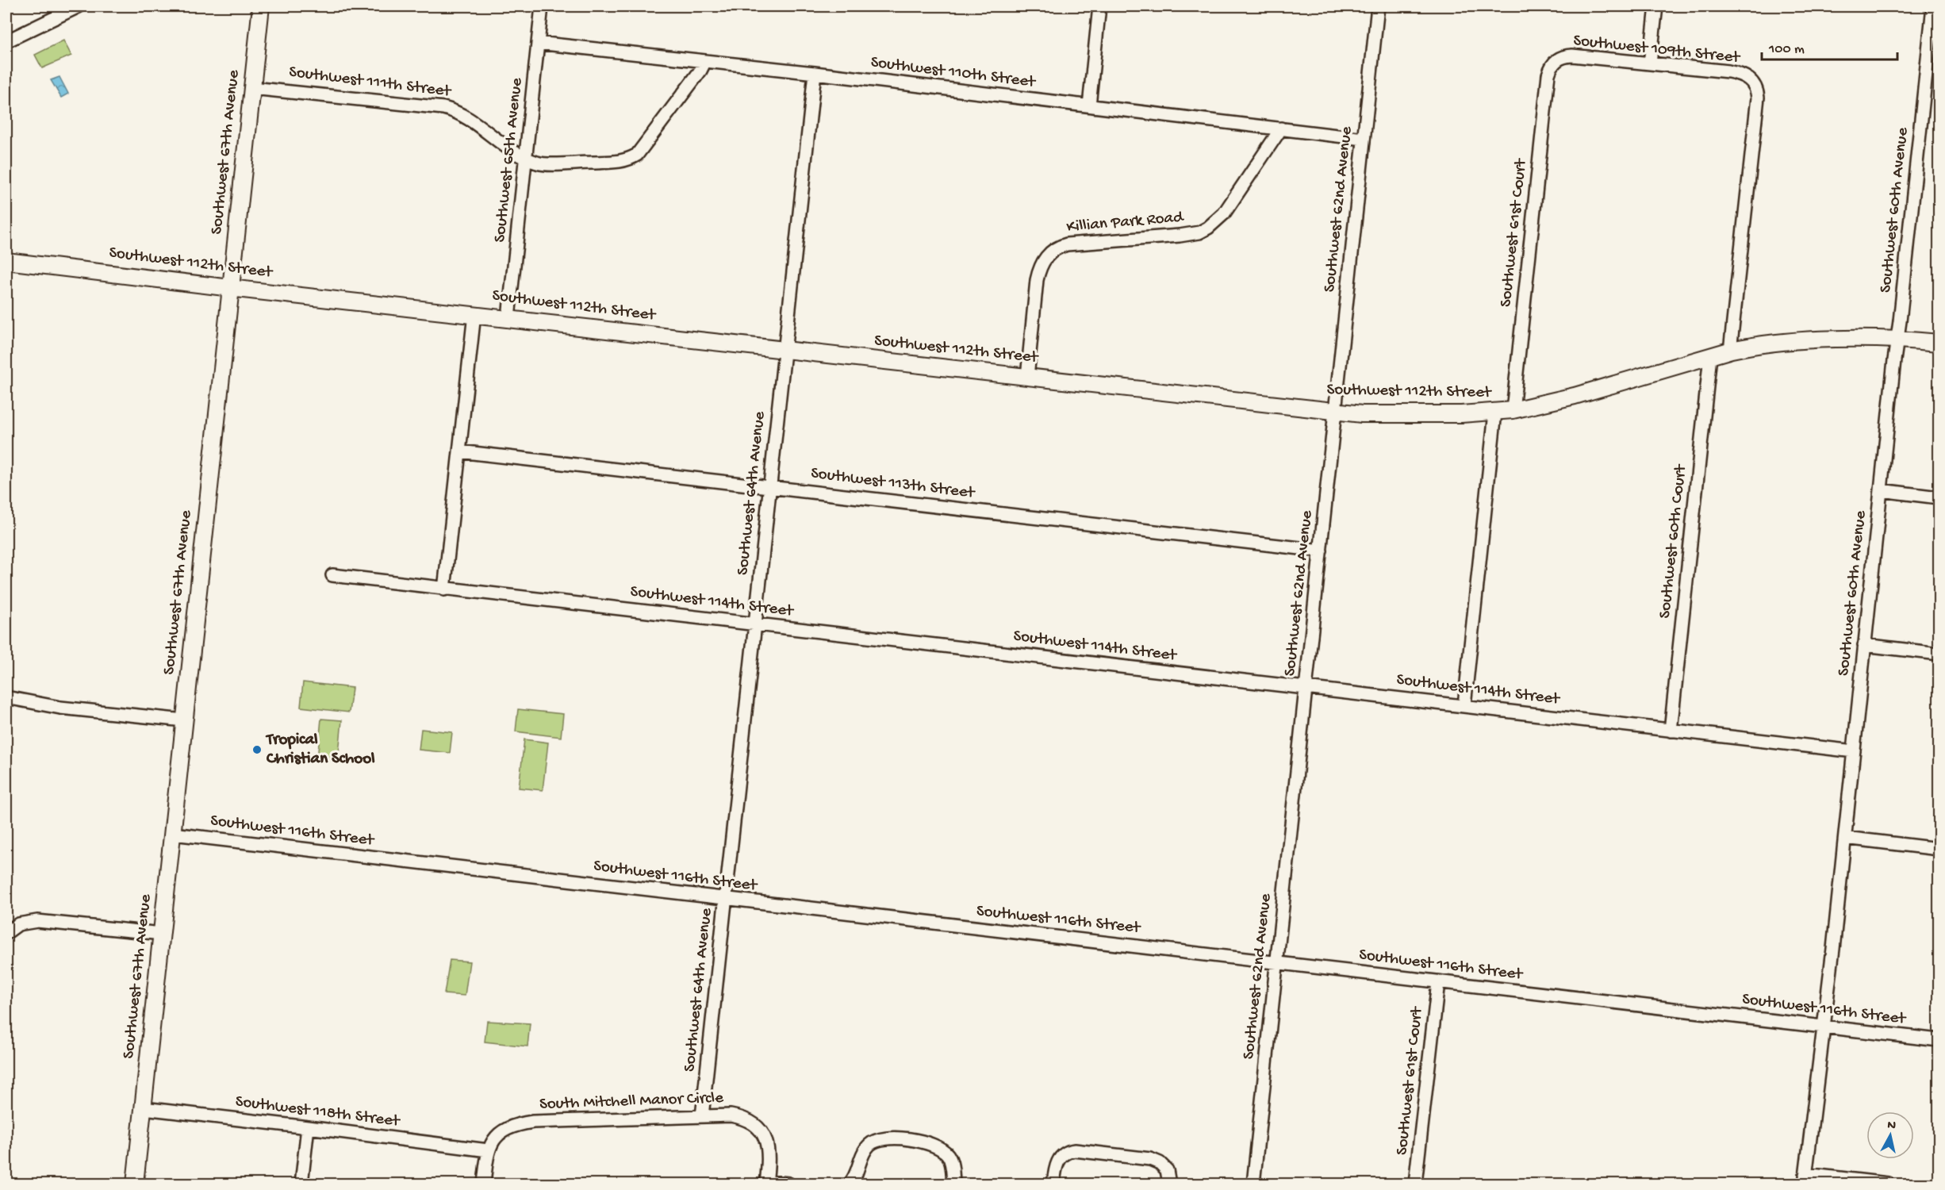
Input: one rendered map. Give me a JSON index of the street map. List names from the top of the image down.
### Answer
{
  "streets": {
    "main road": ["Southwest 67th Avenue", "Southwest 112th Street"],
    "street": [
      "Southwest 109th Street",
      "Southwest 110th Street",
      "Southwest 111th Street",
      "Southwest 65th Avenue",
      "Southwest 62nd Avenue",
      "Southwest 60th Avenue",
      "Killian Park Road",
      "Southwest 61st Court",
      "Southwest 113th Street",
      "Southwest 64th Avenue",
      "Southwest 60th Court",
      "Southwest 114th Street",
      "Southwest 116th Street",
      "South Mitchell Manor Circle",
      "Southwest 118th Street"
    ]
  },
  "crossings": [
    ["Southwest 109th Street", "Southwest 61st Court"],
    ["Southwest 109th Street", "Southwest 112th Street"],
    ["Southwest 110th Street", "Southwest 65th Avenue"],
    ["Southwest 110th Street", "Southwest 62nd Avenue"],
    ["Southwest 110th Street", "Killian Park Road"],
    ["Southwest 110th Street", "Southwest 64th Avenue"],
    ["Southwest 111th Street", "Southwest 67th Avenue"],
    ["Southwest 111th Street", "Southwest 65th Avenue"],
    ["Southwest 67th Avenue", "Southwest 112th Street"],
    ["Southwest 67th Avenue", "Southwest 116th Street"],
    ["Southwest 67th Avenue", "Southwest 118th Street"],
    ["Southwest 65th Avenue", "Southwest 112th Street"],
    ["Southwest 62nd Avenue", "Southwest 112th Street"],
    ["Southwest 62nd Avenue", "Southwest 113th Street"],
    ["Southwest 62nd Avenue", "Southwest 114th Street"],
    ["Southwest 62nd Avenue", "Southwest 116th Street"],
    ["Southwest 60th Avenue", "Southwest 112th Street"],
    ["Southwest 60th Avenue", "Southwest 114th Street"],
    ["Southwest 60th Avenue", "Southwest 116th Street"],
    ["Killian Park Road", "Southwest 112th Street"],
    ["Southwest 61st Court", "Southwest 112th Street"],
    ["Southwest 61st Court", "Southwest 116th Street"],
    ["Southwest 112th Street", "Southwest 64th Avenue"],
    ["Southwest 112th Street", "Southwest 60th Court"],
    ["Southwest 113th Street", "Southwest 64th Avenue"],
    ["Southwest 64th Avenue", "Southwest 114th Street"],
    ["Southwest 64th Avenue", "Southwest 116th Street"],
    ["Southwest 64th Avenue", "South Mitchell Manor Circle"],
    ["Southwest 60th Court", "Southwest 114th Street"],
    ["South Mitchell Manor Circle", "Southwest 118th Street"]
  ],
  "places": ["Tropical Christian School"],
  "scale_bar": "100 m",
  "north": "top"
}
